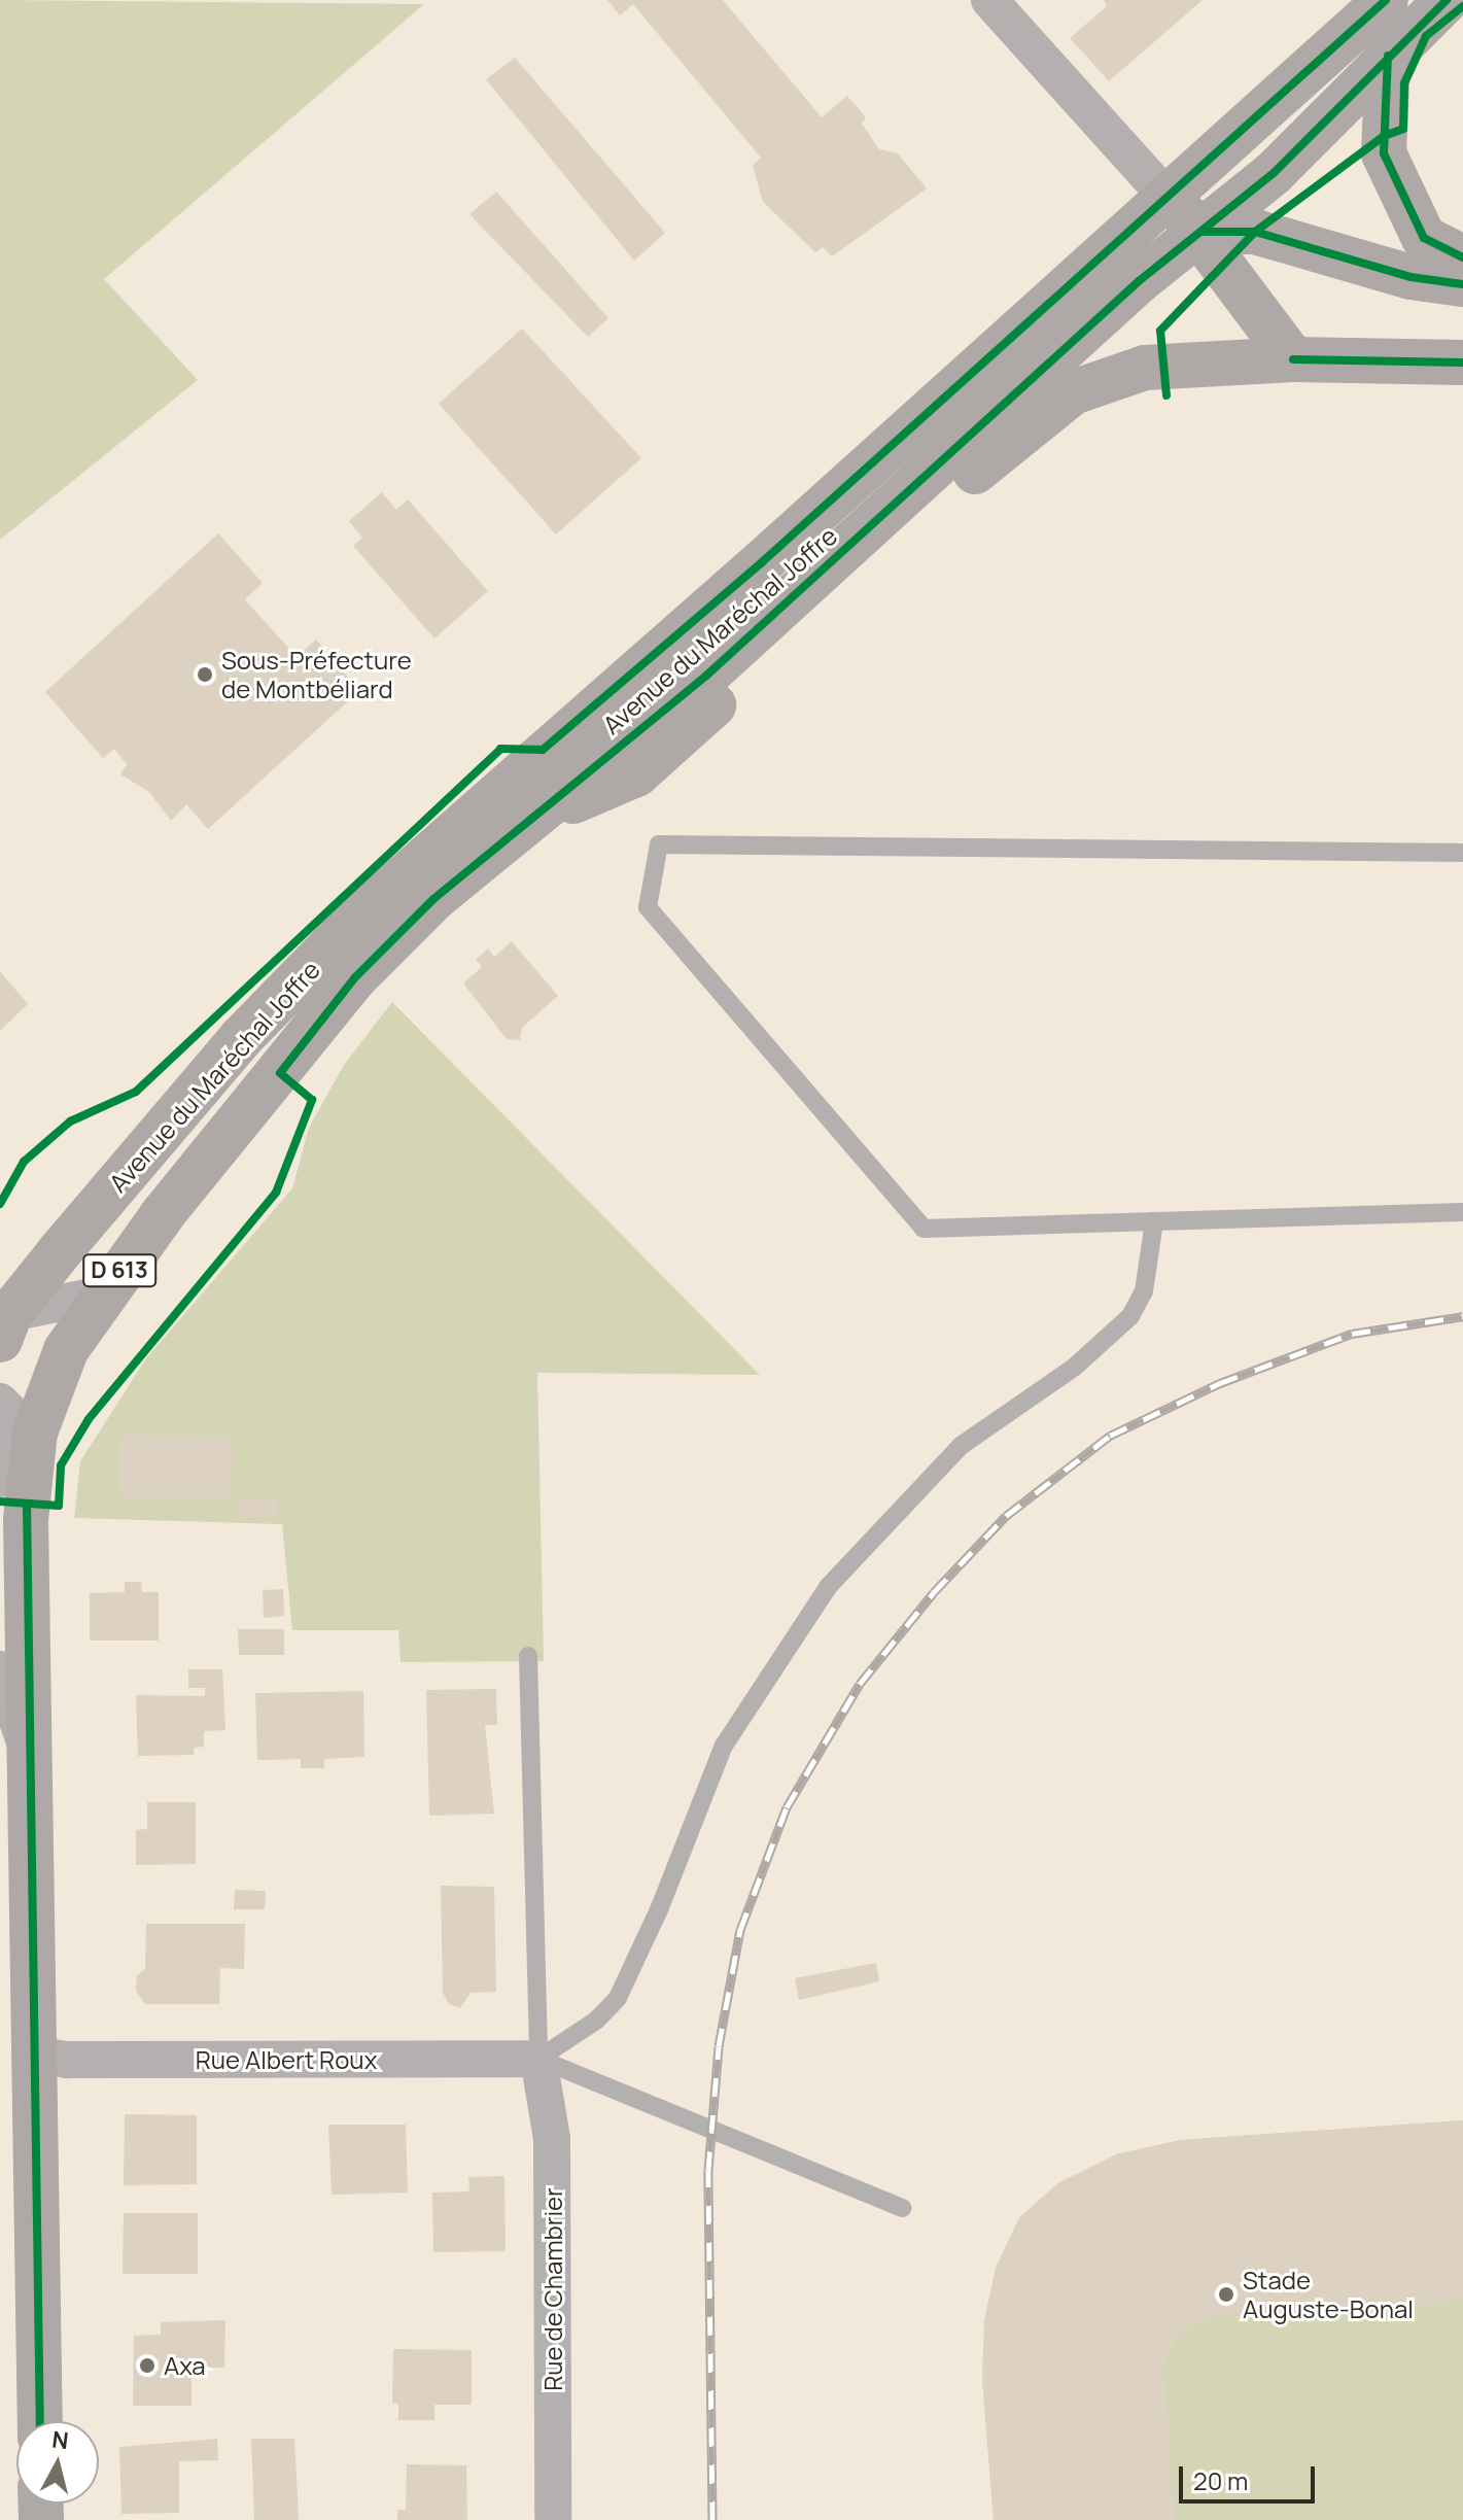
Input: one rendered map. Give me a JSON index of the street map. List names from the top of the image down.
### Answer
{
  "streets": {
    "main road": ["Avenue du Maréchal Joffre", "D 613"],
    "street": ["Rue Albert Roux", "Rue de Chambrier"]
  },
  "crossings": [
    ["Avenue du Maréchal Joffre", "D 613"],
    ["D 613", "Rue Albert Roux"],
    ["Rue Albert Roux", "Rue de Chambrier"]
  ],
  "places": ["Sous-Préfecture de Montbéliard", "Stade Auguste-Bonal", "Axa"],
  "scale_bar": "20 m",
  "north": "top"
}
